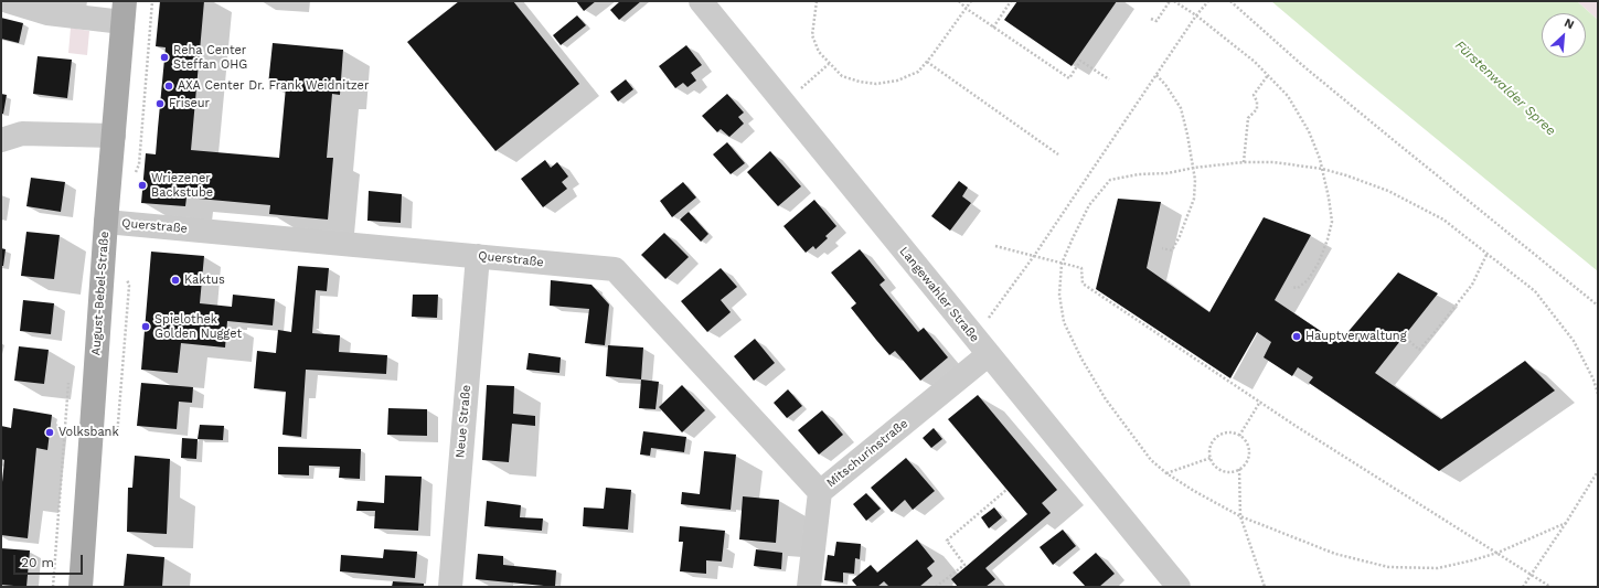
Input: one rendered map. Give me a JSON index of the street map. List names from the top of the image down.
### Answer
{
  "streets": {
    "main road": ["August-Bebel-Straße"],
    "street": [
      "Querstraße",
      "Langewahler Straße",
      "Neue Straße",
      "Mitschurinstraße"
    ]
  },
  "crossings": [
    ["Querstraße", "August-Bebel-Straße"],
    ["Querstraße", "Neue Straße"],
    ["Querstraße", "Mitschurinstraße"],
    ["Langewahler Straße", "Mitschurinstraße"]
  ],
  "water": ["Fürstenwalder Spree"],
  "places": [
    "Reha Center Steffan OHG",
    "AXA Center Dr. Frank Weidnitzer",
    "Friseur",
    "Wriezener Backstube",
    "Kaktus",
    "Spielothek Golden Nugget",
    "Hauptverwaltung",
    "Volksbank"
  ],
  "scale_bar": "20 m",
  "north": "top right"
}
